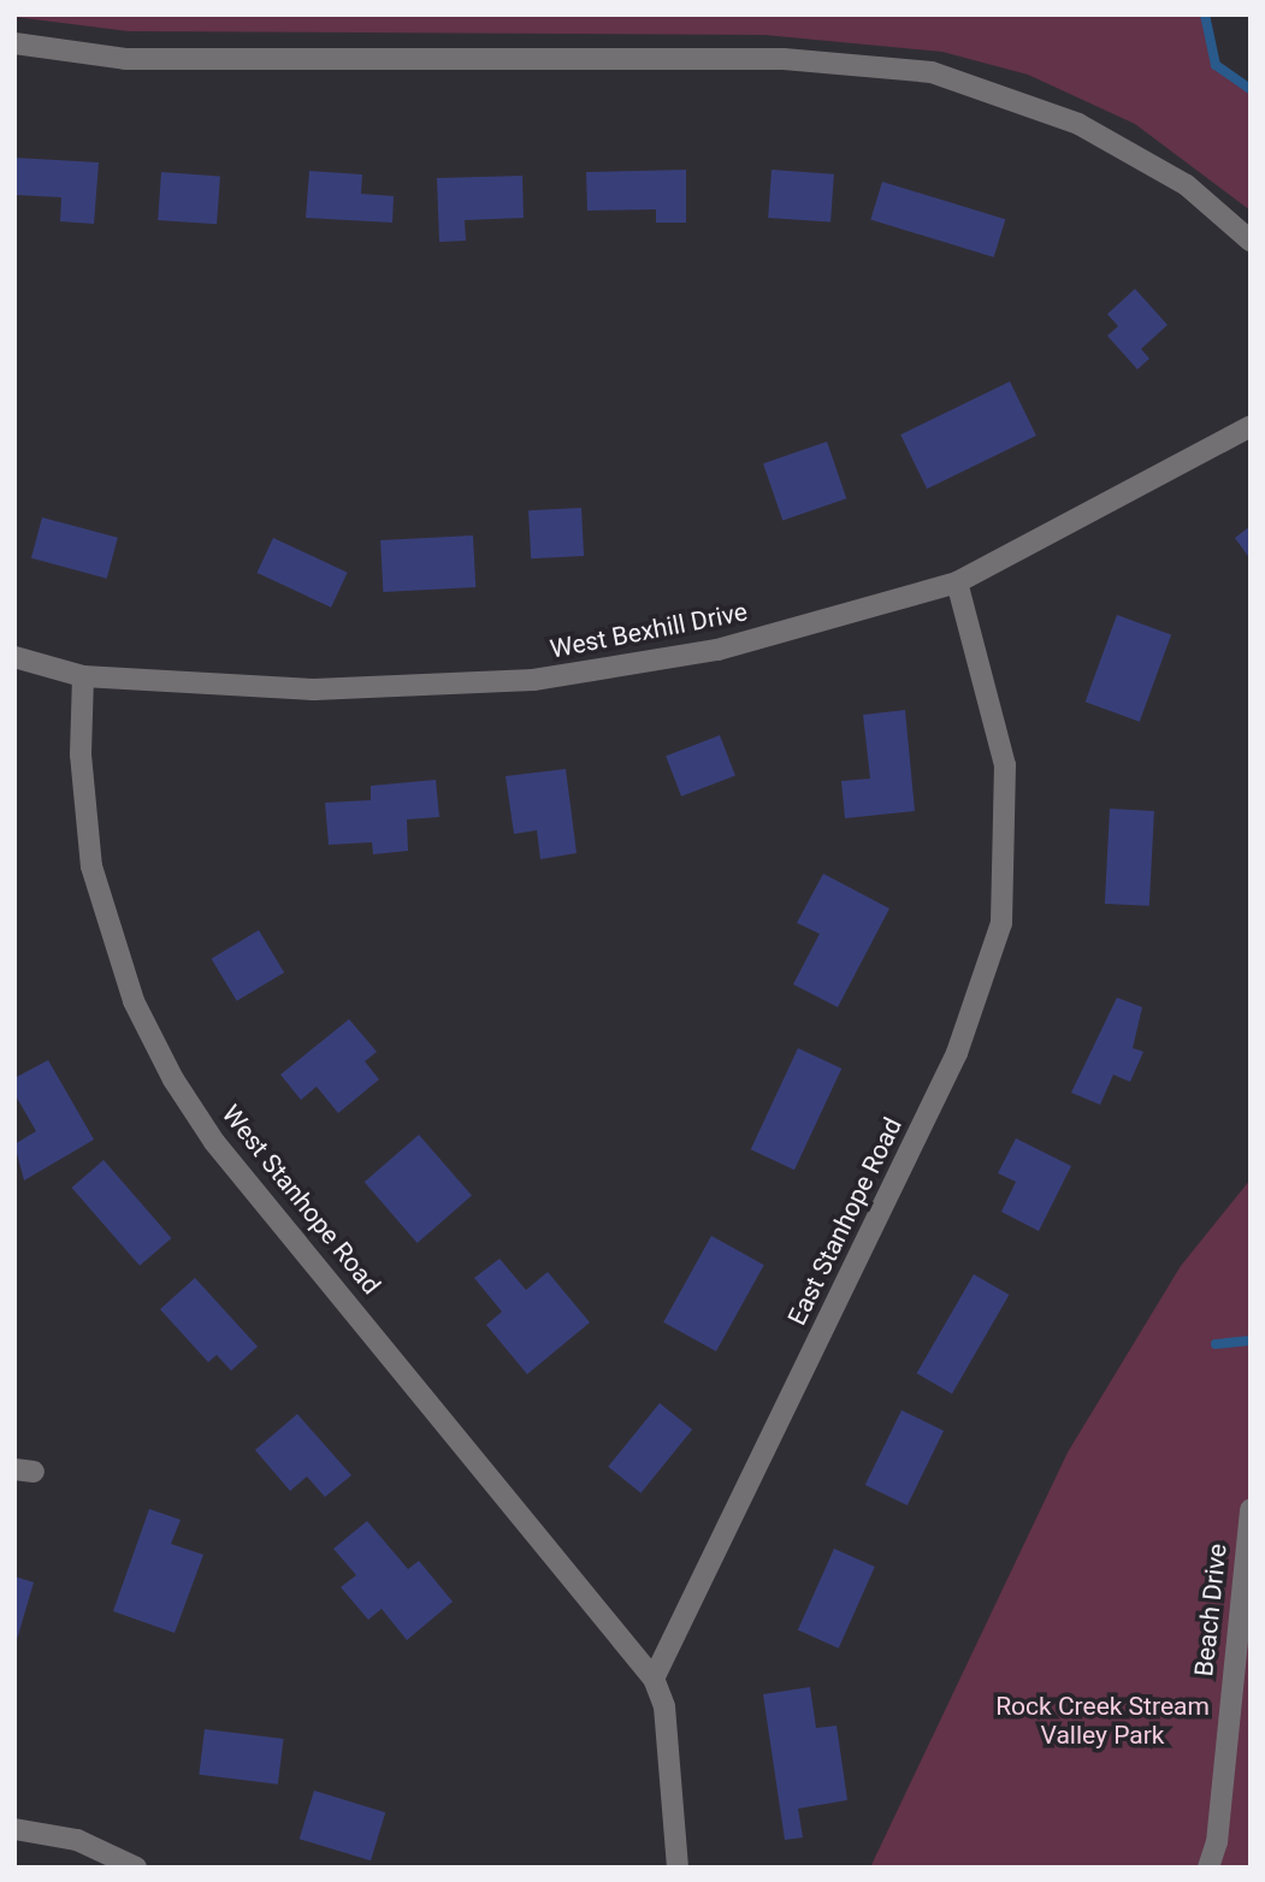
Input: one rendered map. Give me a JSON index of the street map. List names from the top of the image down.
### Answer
{
  "streets": {
    "street": [
      "West Bexhill Drive",
      "West Stanhope Road",
      "East Stanhope Road",
      "Beach Drive"
    ]
  },
  "crossings": [
    ["West Bexhill Drive", "West Stanhope Road"],
    ["West Bexhill Drive", "East Stanhope Road"],
    ["West Stanhope Road", "East Stanhope Road"]
  ],
  "parks": ["Rock Creek Stream Valley Park"]
}
